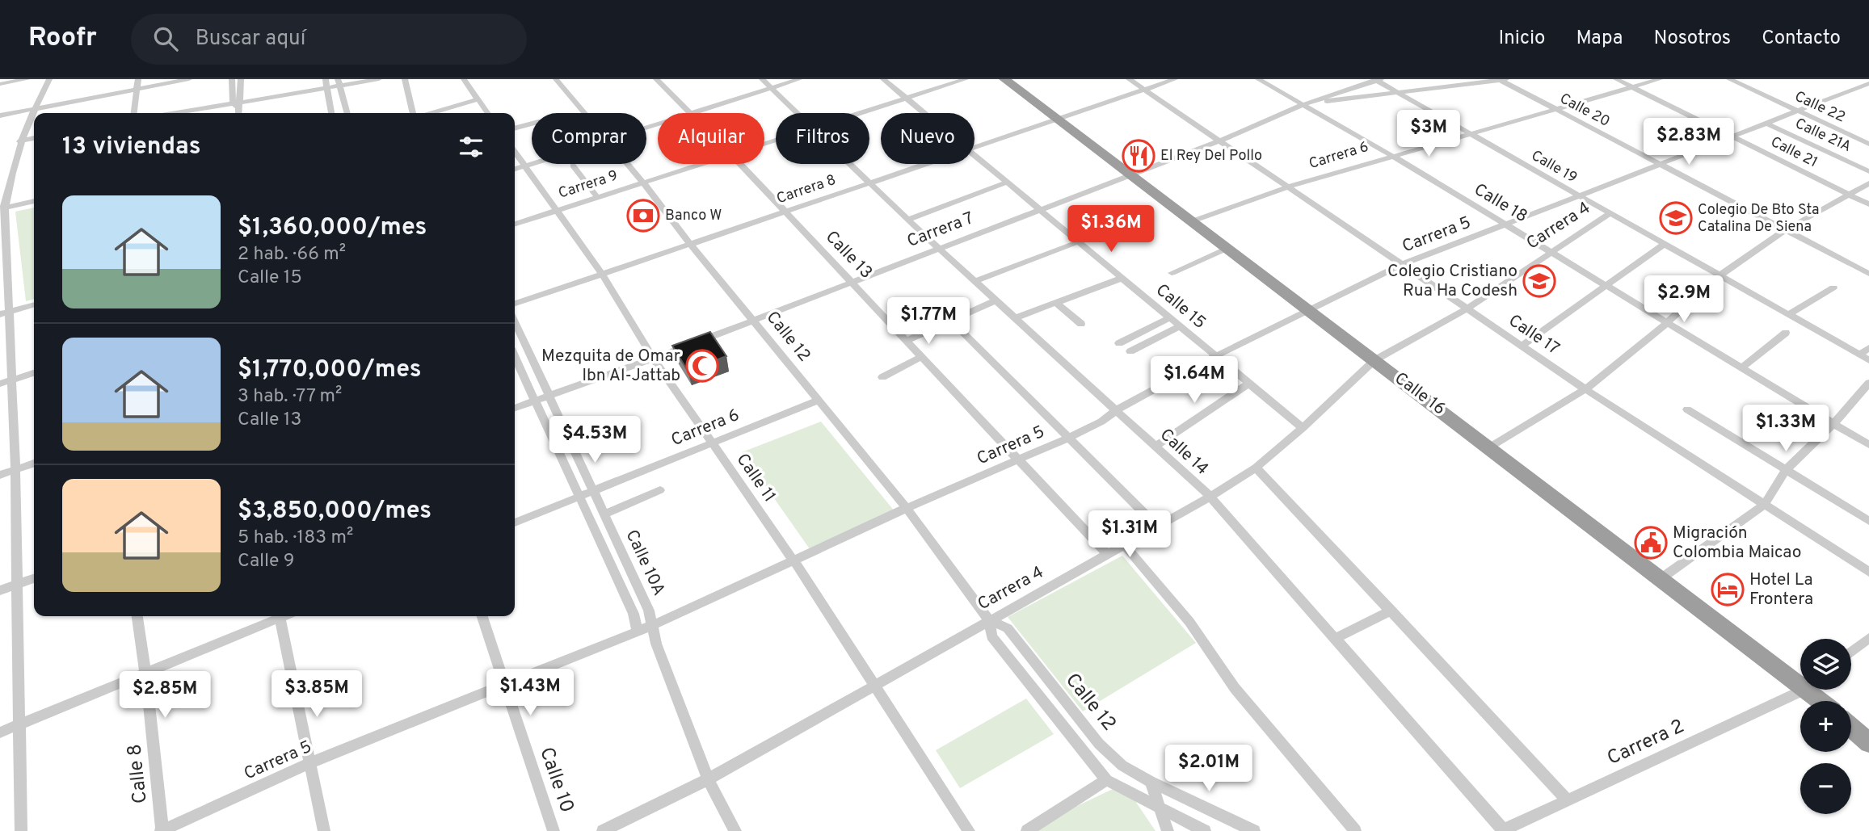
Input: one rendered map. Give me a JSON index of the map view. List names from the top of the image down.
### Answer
{
  "streets": {
    "highway": ["Calle 16"],
    "street": [
      "Calle 22",
      "Calle 20",
      "Calle 21A",
      "Calle 21",
      "Carrera 6",
      "Calle 19",
      "Carrera 9",
      "Carrera 8",
      "Calle 18",
      "Carrera 4",
      "Carrera 7",
      "Carrera 5",
      "Calle 13",
      "Calle 15",
      "Calle 17",
      "Calle 12",
      "Calle 14",
      "Calle 11",
      "Calle 10A",
      "Carrera 2",
      "Calle 8",
      "Calle 10"
    ]
  },
  "crossings": [
    ["Calle 22", "Carrera 5"],
    ["Calle 20", "Carrera 6"],
    ["Calle 20", "Carrera 5"],
    ["Calle 21A", "Carrera 5"],
    ["Calle 21", "Carrera 6"],
    ["Calle 21", "Carrera 5"],
    ["Carrera 6", "Calle 19"],
    ["Carrera 6", "Calle 18"],
    ["Carrera 6", "Calle 17"],
    ["Carrera 6", "Calle 12"],
    ["Carrera 6", "Calle 16"],
    ["Carrera 6", "Calle 11"],
    ["Carrera 6", "Calle 10A"],
    ["Calle 19", "Carrera 4"],
    ["Calle 19", "Carrera 7"],
    ["Calle 19", "Carrera 5"],
    ["Carrera 9", "Calle 15"],
    ["Carrera 9", "Calle 12"],
    ["Carrera 9", "Calle 11"],
    ["Carrera 8", "Calle 13"],
    ["Carrera 8", "Calle 17"],
    ["Carrera 8", "Calle 12"],
    ["Carrera 8", "Calle 16"],
    ["Carrera 8", "Calle 14"],
    ["Carrera 8", "Calle 11"],
    ["Calle 18", "Carrera 4"],
    ["Calle 18", "Carrera 7"],
    ["Calle 18", "Carrera 5"],
    ["Carrera 4", "Calle 13"],
    ["Carrera 4", "Calle 15"],
    ["Carrera 4", "Calle 17"],
    ["Carrera 4", "Calle 12"],
    ["Carrera 4", "Calle 16"],
    ["Carrera 4", "Calle 14"],
    ["Carrera 4", "Calle 11"],
    ["Carrera 4", "Calle 10A"],
    ["Carrera 7", "Calle 13"],
    ["Carrera 7", "Calle 15"],
    ["Carrera 7", "Calle 17"],
    ["Carrera 7", "Calle 12"],
    ["Carrera 7", "Calle 16"],
    ["Carrera 7", "Calle 14"],
    ["Carrera 7", "Calle 11"],
    ["Carrera 7", "Calle 10A"],
    ["Carrera 5", "Calle 13"],
    ["Carrera 5", "Calle 15"],
    ["Carrera 5", "Calle 17"],
    ["Carrera 5", "Calle 12"],
    ["Carrera 5", "Calle 16"],
    ["Carrera 5", "Calle 14"],
    ["Carrera 5", "Calle 11"],
    ["Carrera 5", "Calle 10A"],
    ["Carrera 5", "Calle 8"],
    ["Carrera 5", "Calle 10"],
    ["Calle 14", "Carrera 2"]
  ],
  "places": {
    "restaurant": ["El Rey Del Pollo"],
    "bank": ["Banco W"],
    "school or university": ["Colegio De Bto Sta Catalina De Siena", "Colegio Cristiano Rua Ha Codesh"],
    "mosque": ["Mezquita de Omar Ibn Al-Jattab"],
    "public building": ["Migración Colombia Maicao"],
    "hotel": ["Hotel La Frontera"]
  },
  "page": {
    "header": "Roofr",
    "search": "Buscar aquí",
    "nav": [
      "Inicio",
      "Mapa",
      "Nosotros",
      "Contacto"
    ],
    "price": [
      "$3M",
      "$2.83M",
      "$1.36M",
      "$2.9M",
      "$1.77M",
      "$1.64M",
      "$1.33M",
      "$4.53M",
      "$1.31M",
      "$1.43M",
      "$3.85M",
      "$2.85M",
      "$2.01M"
    ],
    "chip": [
      "Comprar",
      "Alquilar",
      "Filtros",
      "Nuevo"
    ],
    "heading": "13 viviendas",
    "list": [
      {
        "name": "$1,360,000/mes",
        "note": "2 hab. · 66 m² · Calle 15"
      },
      {
        "name": "$1,770,000/mes",
        "note": "3 hab. · 77 m² · Calle 13"
      },
      {
        "name": "$3,850,000/mes",
        "note": "5 hab. · 183 m² · Calle 9"
      }
    ],
    "map_buttons": ["+", "−"]
  }
}
